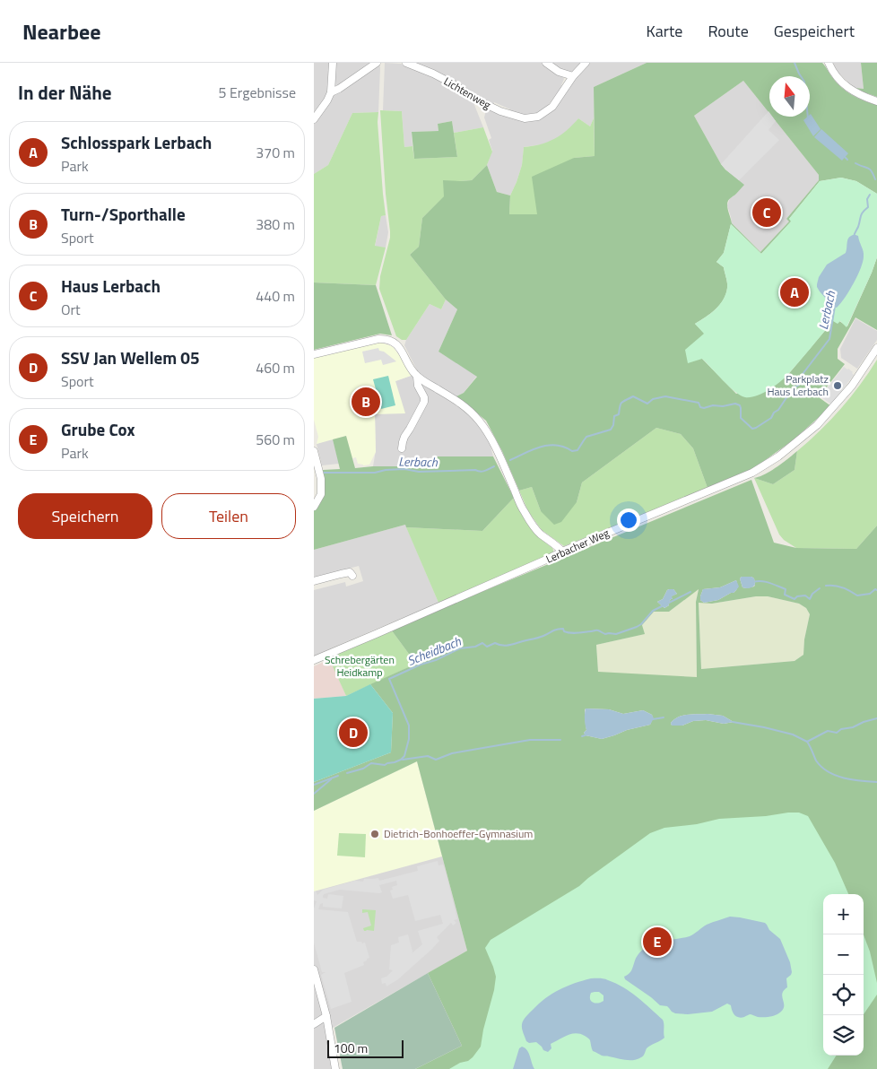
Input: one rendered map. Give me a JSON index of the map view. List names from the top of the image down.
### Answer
{
  "streets": {
    "street": ["Lichtenweg", "Lerbacher Weg"]
  },
  "water": ["Lerbach", "Scheidbach"],
  "parks": ["Schrebergärten Heidkamp"],
  "places": ["Parkplatz Haus Lerbach", "Dietrich-Bonhoeffer-Gymnasium"],
  "scale_bar": "100 m",
  "north": "top",
  "page": {
    "header": "Nearbee",
    "nav": ["Karte", "Route", "Gespeichert"],
    "heading": ["In der Nähe", "5 Ergebnisse"],
    "list": [
      {
        "mark": "A",
        "name": "Schlosspark Lerbach",
        "note": "Park",
        "value": "370 m"
      },
      {
        "mark": "B",
        "name": "Turn-/Sporthalle",
        "note": "Sport",
        "value": "380 m"
      },
      {
        "mark": "C",
        "name": "Haus Lerbach",
        "note": "Ort",
        "value": "440 m"
      },
      {
        "mark": "D",
        "name": "SSV Jan Wellem 05",
        "note": "Sport",
        "value": "460 m"
      },
      {
        "mark": "E",
        "name": "Grube Cox",
        "note": "Park",
        "value": "560 m"
      }
    ],
    "pins": [
      "C",
      "A",
      "B",
      "D",
      "E"
    ],
    "buttons": ["Speichern", "Teilen"],
    "map_buttons": ["+", "−"],
    "scale": "100 m"
  }
}
